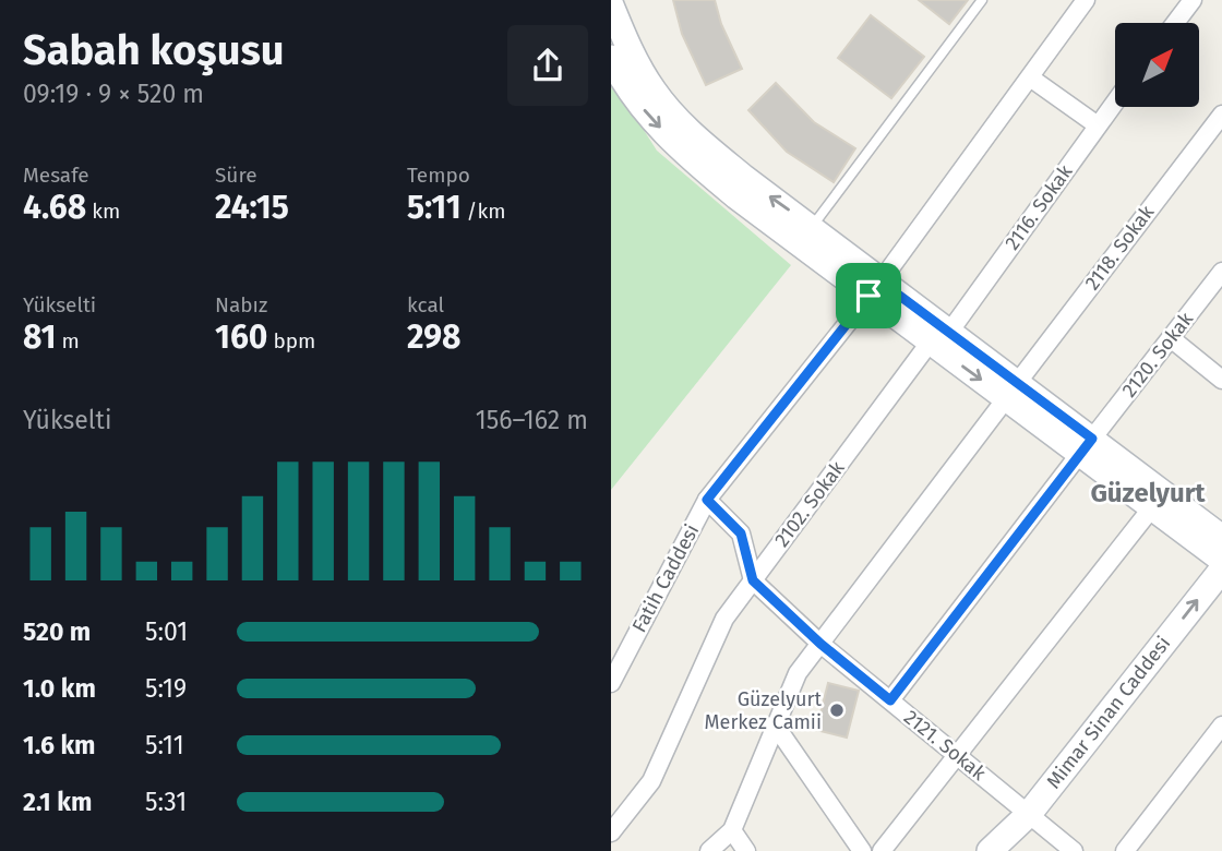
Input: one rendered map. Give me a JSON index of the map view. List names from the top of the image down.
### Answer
{
  "streets": {
    "main road": ["Mimar Sinan Caddesi"],
    "street": [
      "2116. Sokak",
      "2118. Sokak",
      "2120. Sokak",
      "2102. Sokak",
      "Fatih Caddesi",
      "2121. Sokak"
    ]
  },
  "crossings": [
    ["2116. Sokak", "2102. Sokak"],
    ["2118. Sokak", "2121. Sokak"],
    ["2120. Sokak", "2121. Sokak"],
    ["2102. Sokak", "2121. Sokak"],
    ["Mimar Sinan Caddesi", "2121. Sokak"]
  ],
  "one_way": ["Mimar Sinan Caddesi"],
  "districts": ["Güzelyurt"],
  "places": ["Güzelyurt Merkez Camii"],
  "north": "top right",
  "page": {
    "heading": ["Sabah koşusu", "09:19 · 9 × 520 m"],
    "stats": [
      ["Mesafe", "4.68 km"],
      ["Süre", "24:15"],
      ["Tempo", "5:11 /km"],
      ["Yükselti", "81 m"],
      ["Nabız", "160 bpm"],
      ["kcal", "298"]
    ],
    "chart": ["Yükselti", "156–162 m"],
    "list": [
      {
        "name": "520 m",
        "note": "5:01"
      },
      {
        "name": "1.0 km",
        "note": "5:19"
      },
      {
        "name": "1.6 km",
        "note": "5:11"
      },
      {
        "name": "2.1 km",
        "note": "5:31"
      }
    ]
  }
}
